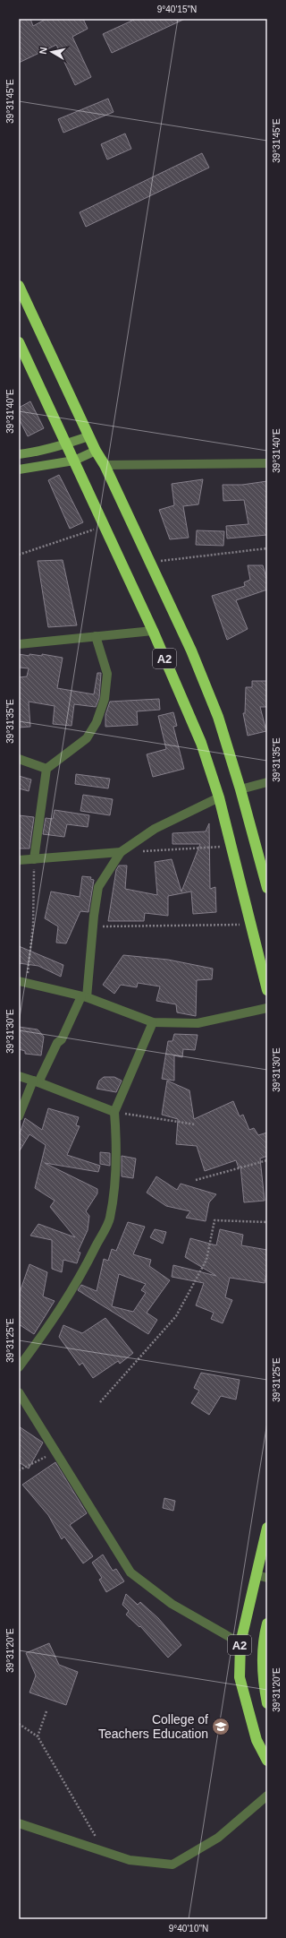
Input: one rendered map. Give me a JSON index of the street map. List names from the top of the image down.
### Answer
{
  "streets": {
    "highway": ["A2"]
  },
  "places": {
    "school or university": ["College of Teachers Education"]
  },
  "north": "left",
  "coordinates": [
    "9°40'15\"N",
    "39°31'45\"E",
    "39°31'40\"E",
    "39°31'35\"E",
    "39°31'30\"E",
    "39°31'25\"E",
    "39°31'20\"E",
    "9°40'10\"N"
  ]
}
